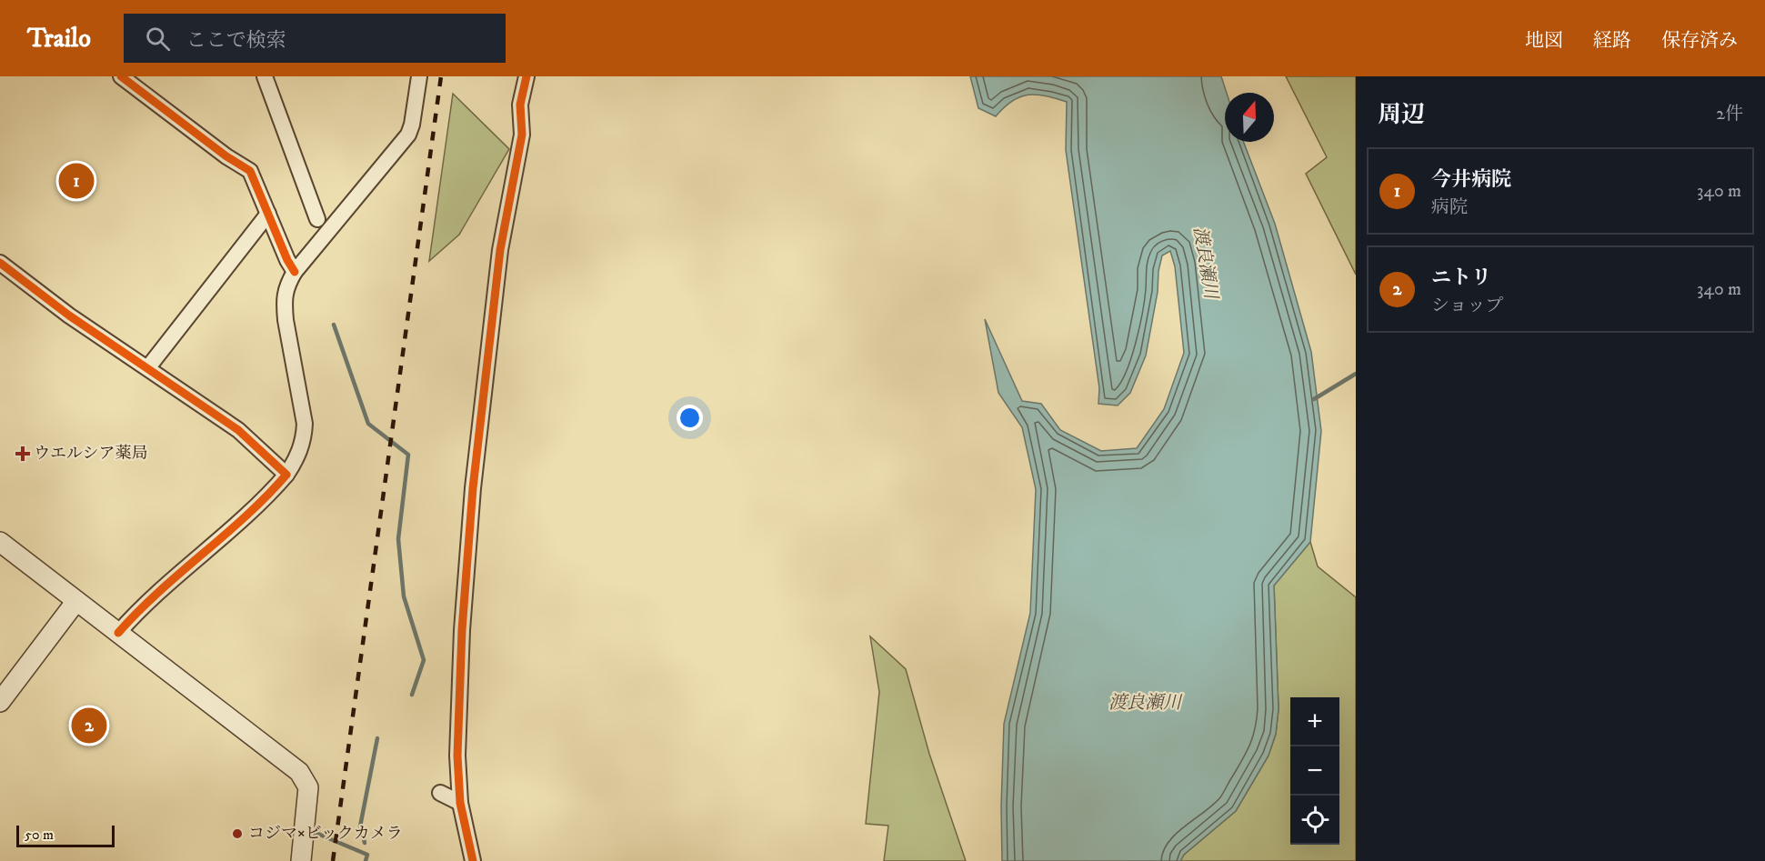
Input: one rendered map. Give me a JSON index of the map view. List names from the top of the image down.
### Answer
{
  "water": ["渡良瀬川"],
  "places": {
    "health": ["ウエルシア薬局"],
    "other": ["コジマ×ビックカメラ"]
  },
  "scale_bar": "50 m",
  "north": "top",
  "page": {
    "header": "Trailo",
    "search": "ここで検索",
    "nav": ["地図", "経路", "保存済み"],
    "heading": ["周辺", "2件"],
    "list": [
      {
        "mark": "1",
        "name": "今井病院",
        "note": "病院",
        "value": "340 m"
      },
      {
        "mark": "2",
        "name": "ニトリ",
        "note": "ショップ",
        "value": "340 m"
      }
    ],
    "pins": ["1", "2"],
    "map_buttons": ["+", "−"],
    "scale": "50 m"
  }
}
